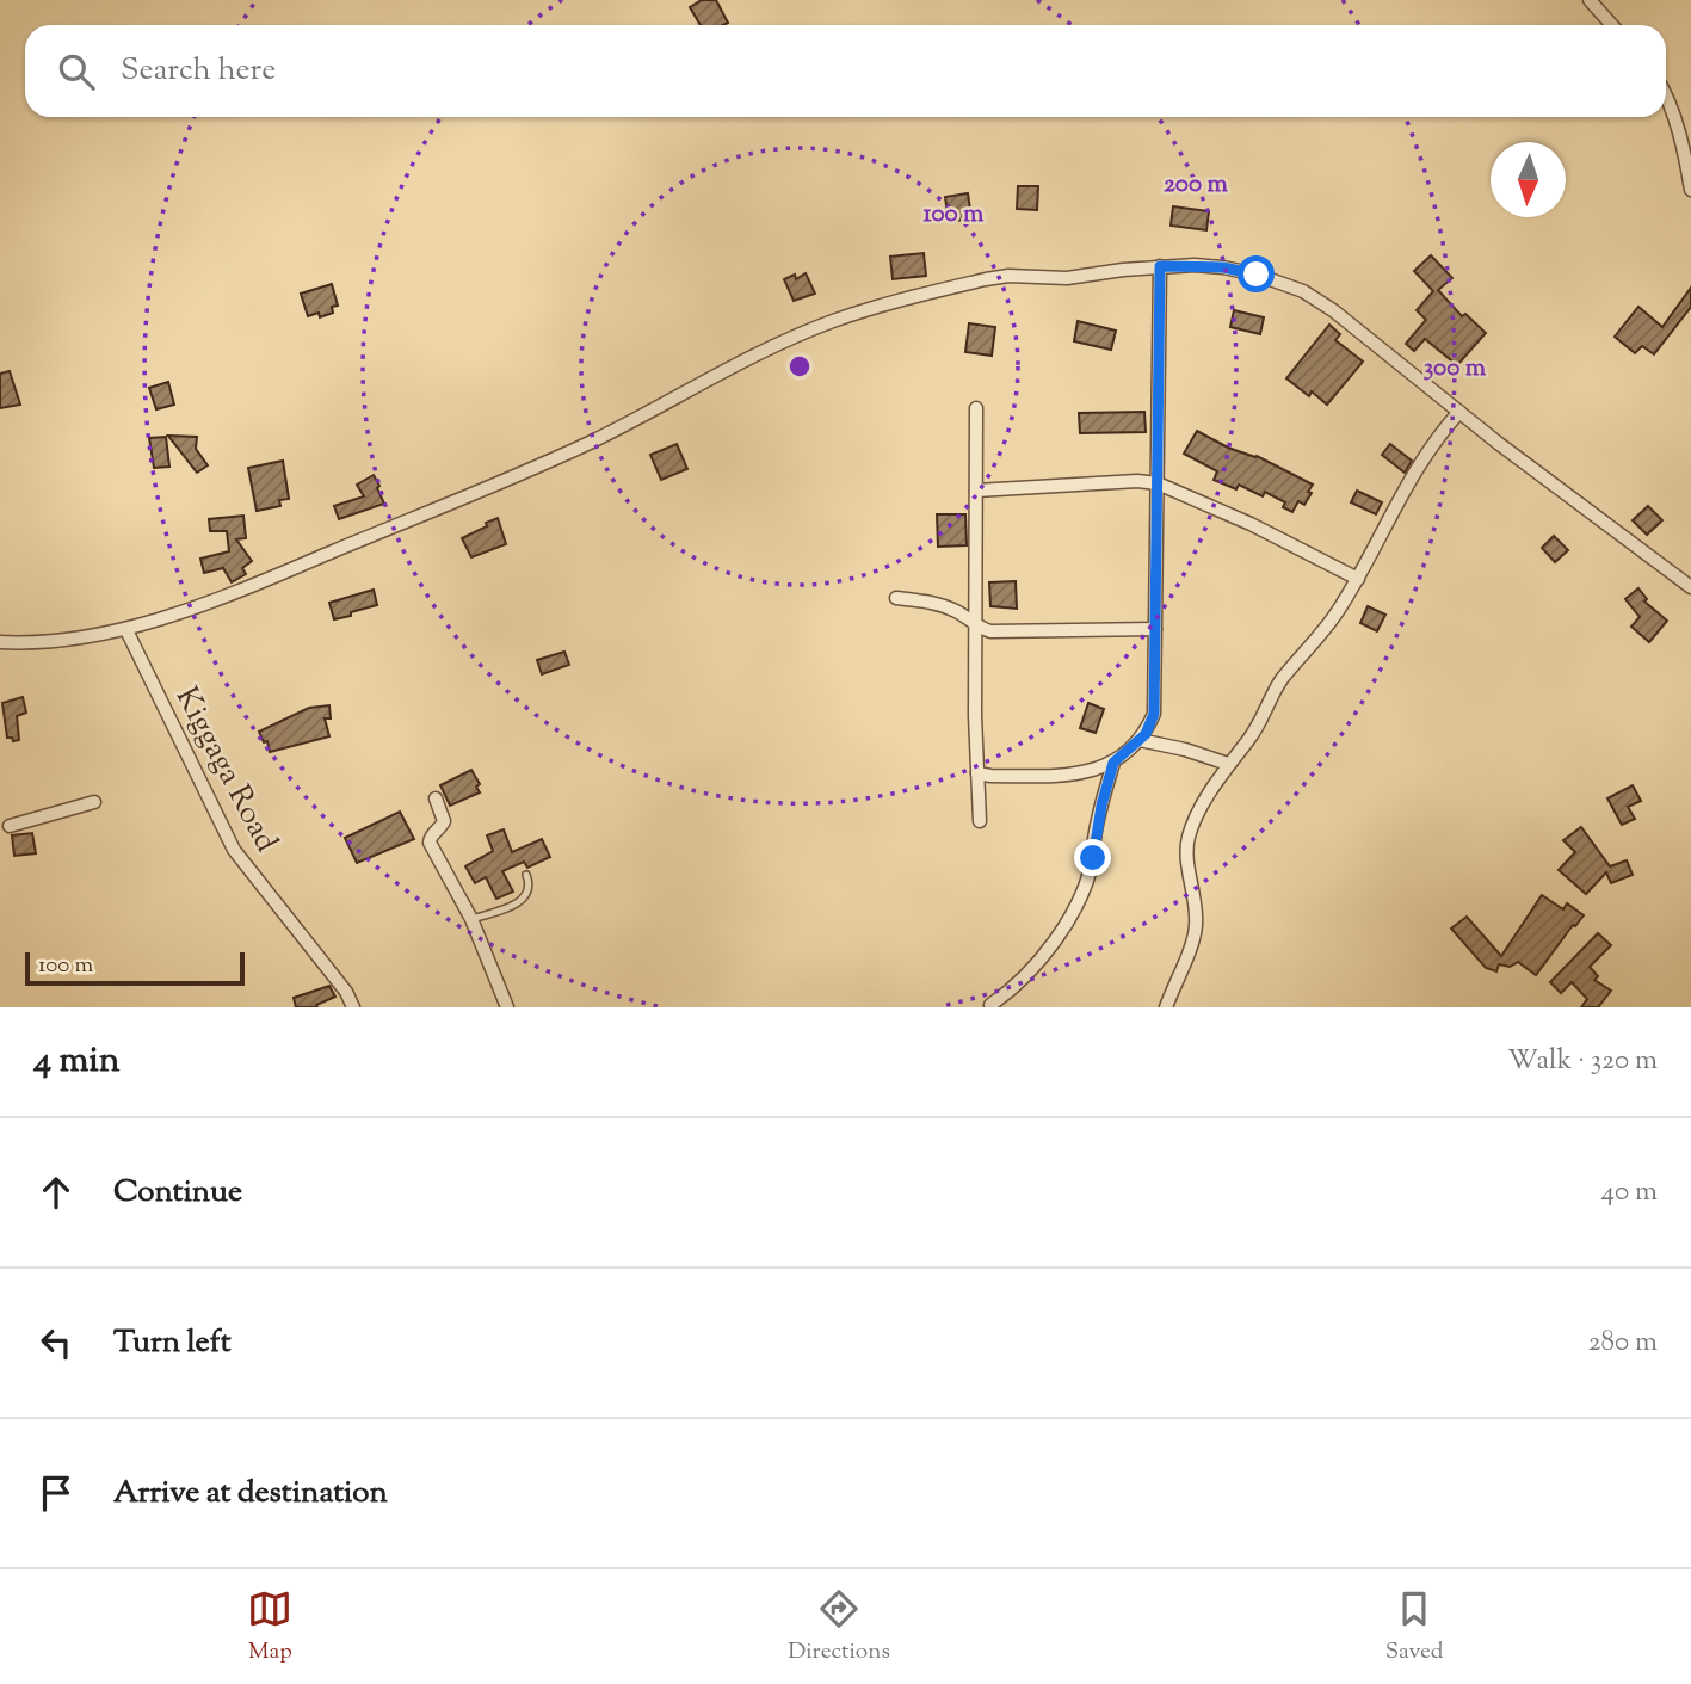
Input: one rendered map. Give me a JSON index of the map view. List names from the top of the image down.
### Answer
{
  "streets": {
    "street": ["Kiggaga Road"]
  },
  "scale_bar": "100 m",
  "north": "bottom",
  "page": {
    "search": "Search here",
    "scale": "100 m",
    "heading": ["4 min", "Walk · 320 m"],
    "list": [
      ["Continue", "40 m"],
      ["Turn left", "280 m"],
      "Arrive at destination"
    ],
    "nav": ["Map", "Directions", "Saved"]
  },
  "rings": ["200 m", "100 m", "300 m"]
}
